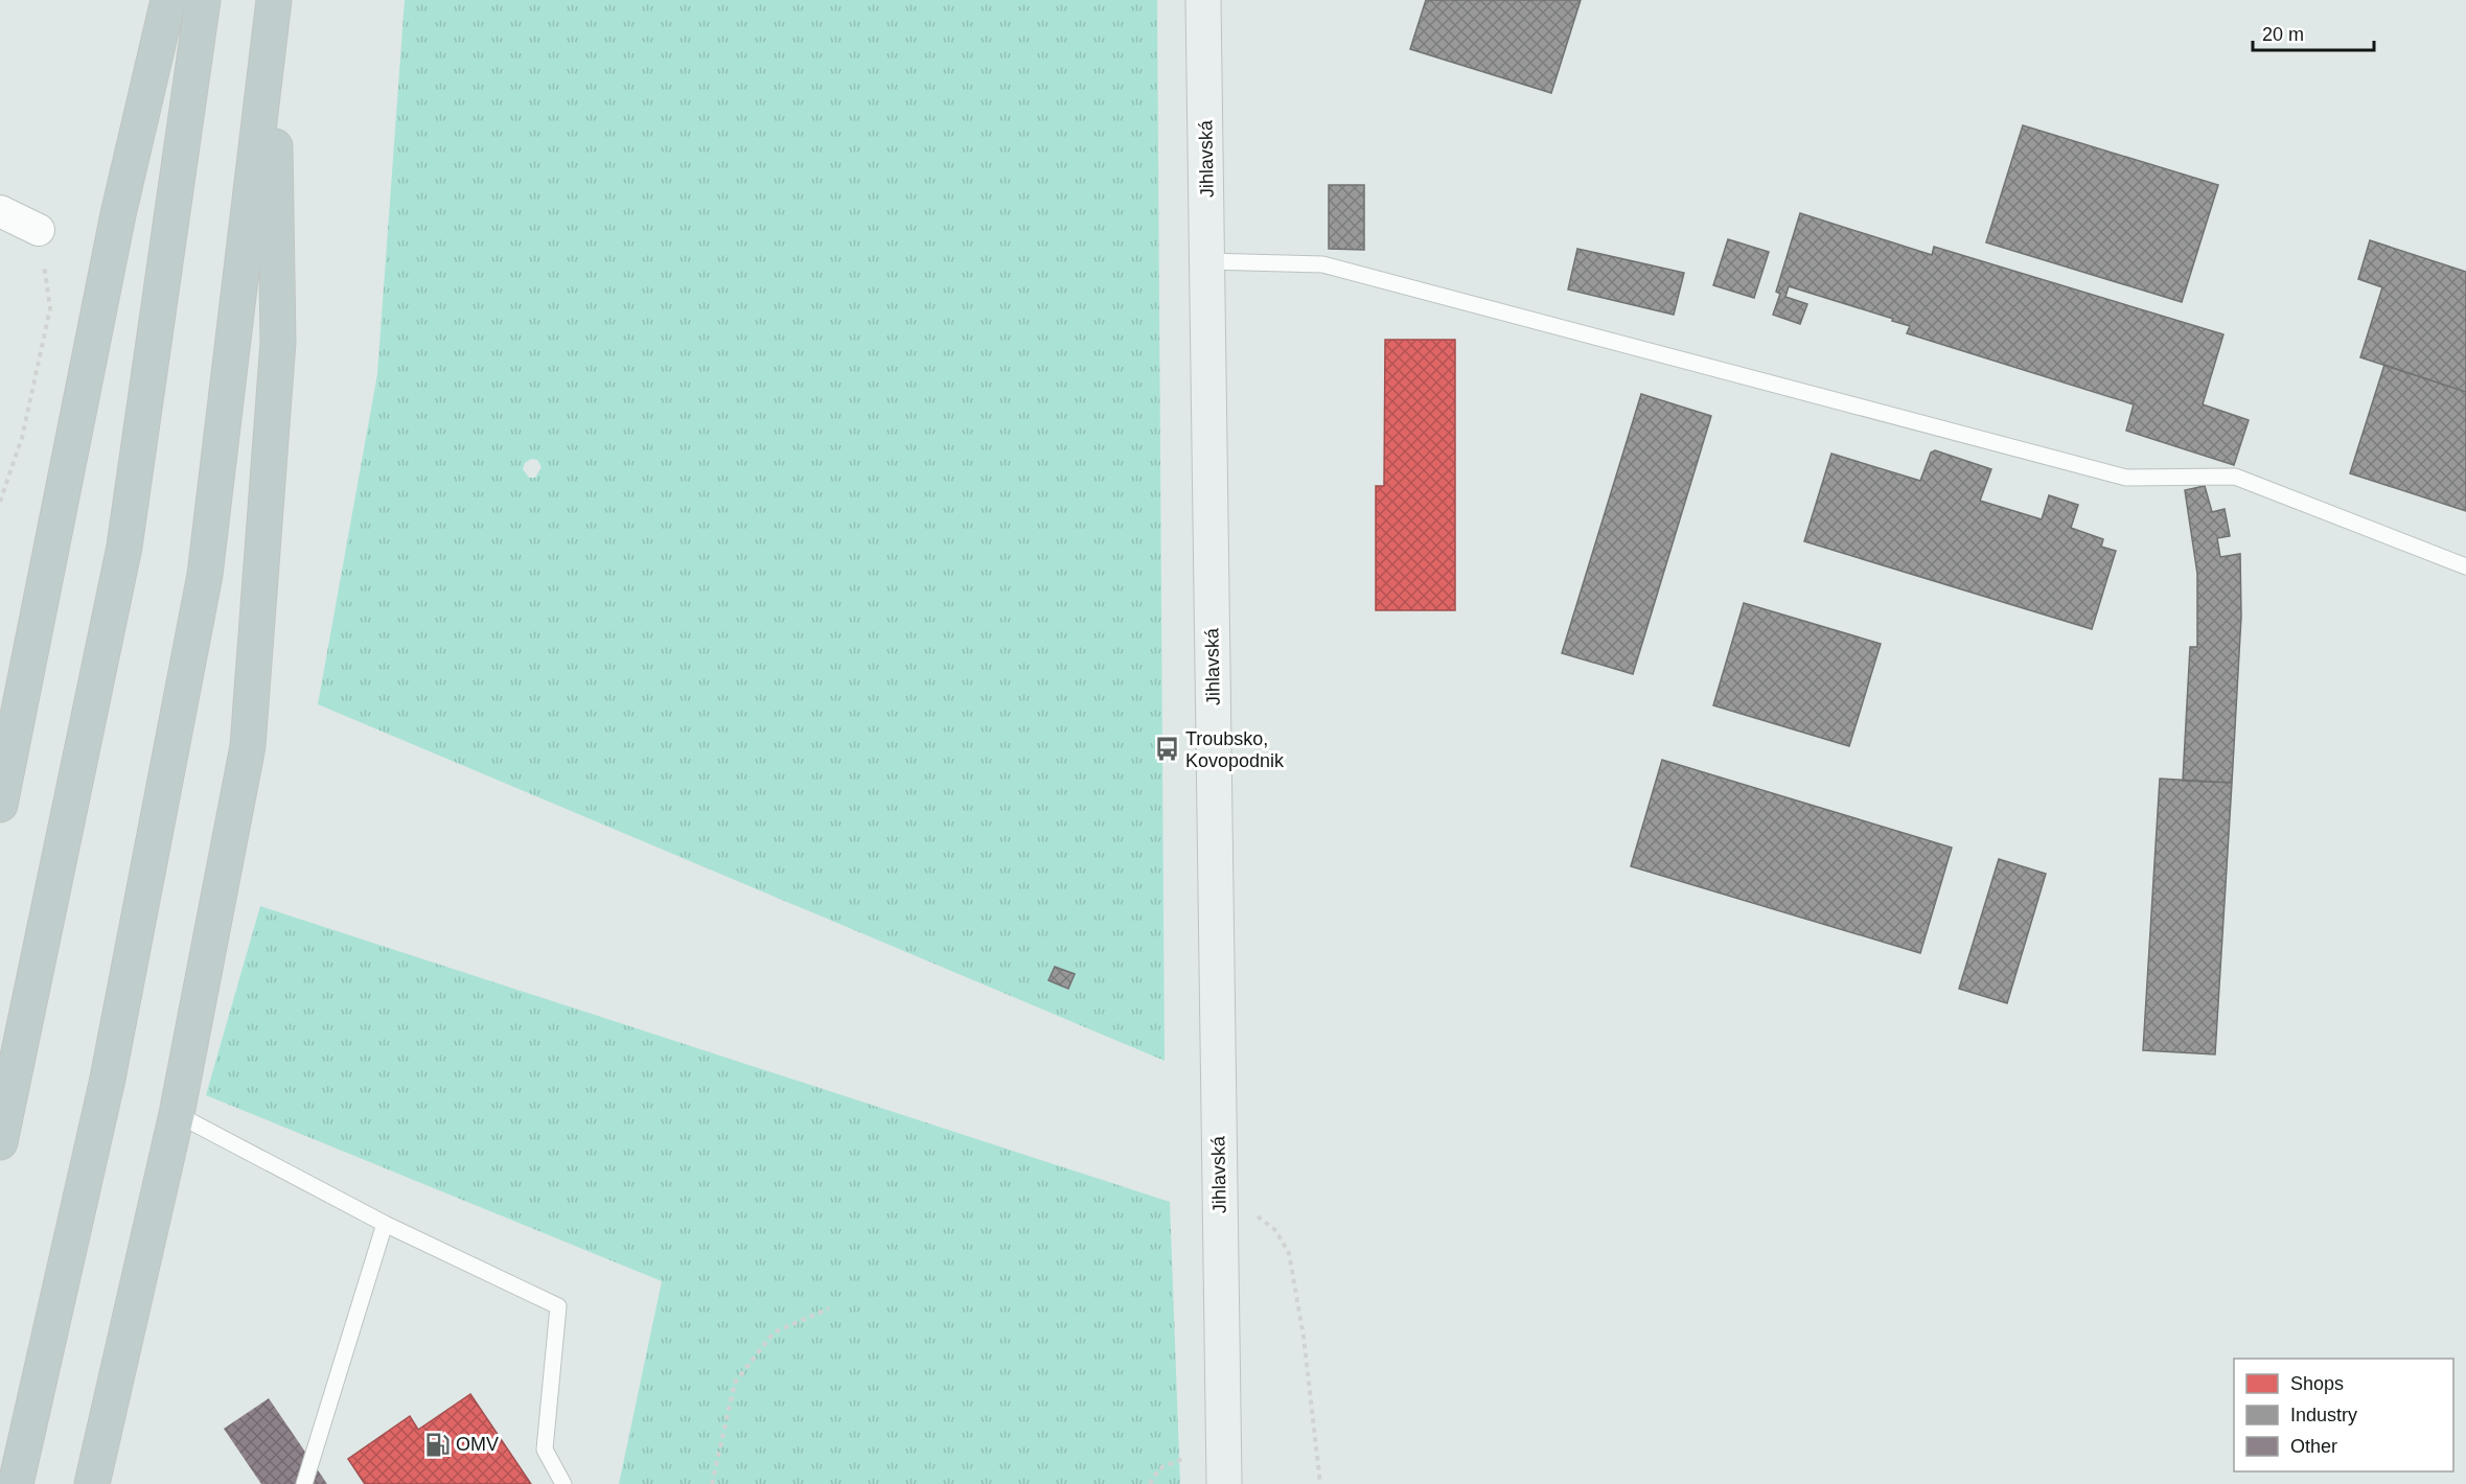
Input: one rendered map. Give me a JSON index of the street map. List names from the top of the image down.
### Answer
{
  "streets": {
    "main road": ["Jihlavská"]
  },
  "places": {
    "bus stop": ["Troubsko, Kovopodnik"],
    "fuel station": ["OMV"]
  },
  "legend": ["Shops", "Industry", "Other"],
  "scale_bar": "20 m"
}
